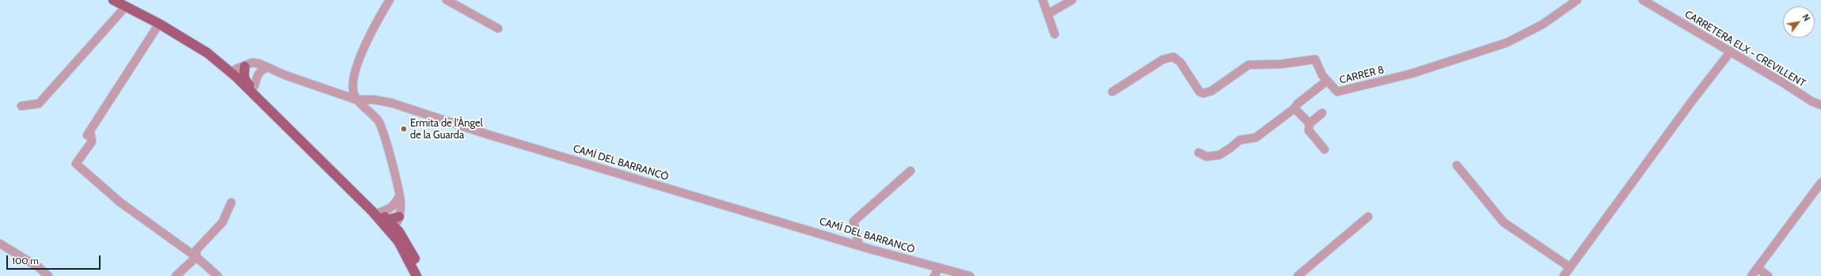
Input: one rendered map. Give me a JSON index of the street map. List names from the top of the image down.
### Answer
{
  "streets": {
    "street": ["CARRETERA ELX - CREVILLENT", "CARRER 8", "CAMÍ DEL BARRANCÓ"]
  },
  "places": ["Ermita de l'Àngel de la Guarda"],
  "scale_bar": "100 m",
  "north": "top right"
}
